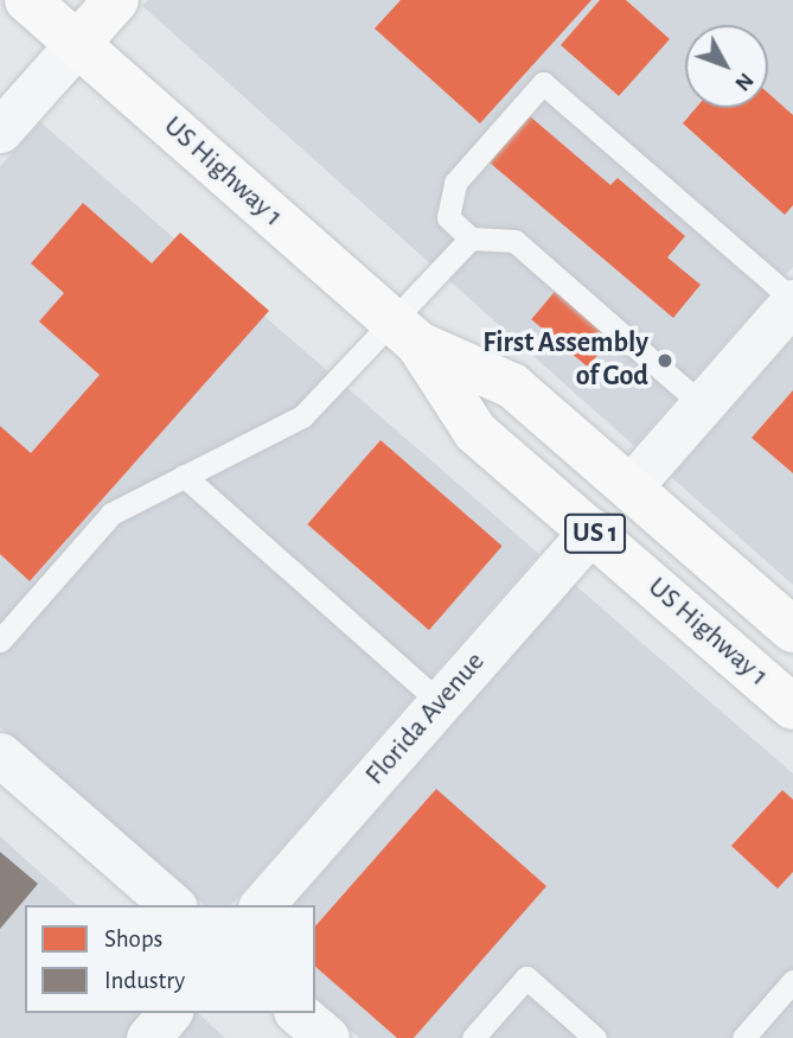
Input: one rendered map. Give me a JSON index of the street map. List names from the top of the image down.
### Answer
{
  "streets": {
    "main road": ["US Highway 1", "US 1"],
    "street": ["Florida Avenue"]
  },
  "crossings": [
    ["US Highway 1", "Florida Avenue"]
  ],
  "places": ["First Assembly of God"],
  "legend": ["Shops", "Industry"],
  "north": "bottom right"
}
